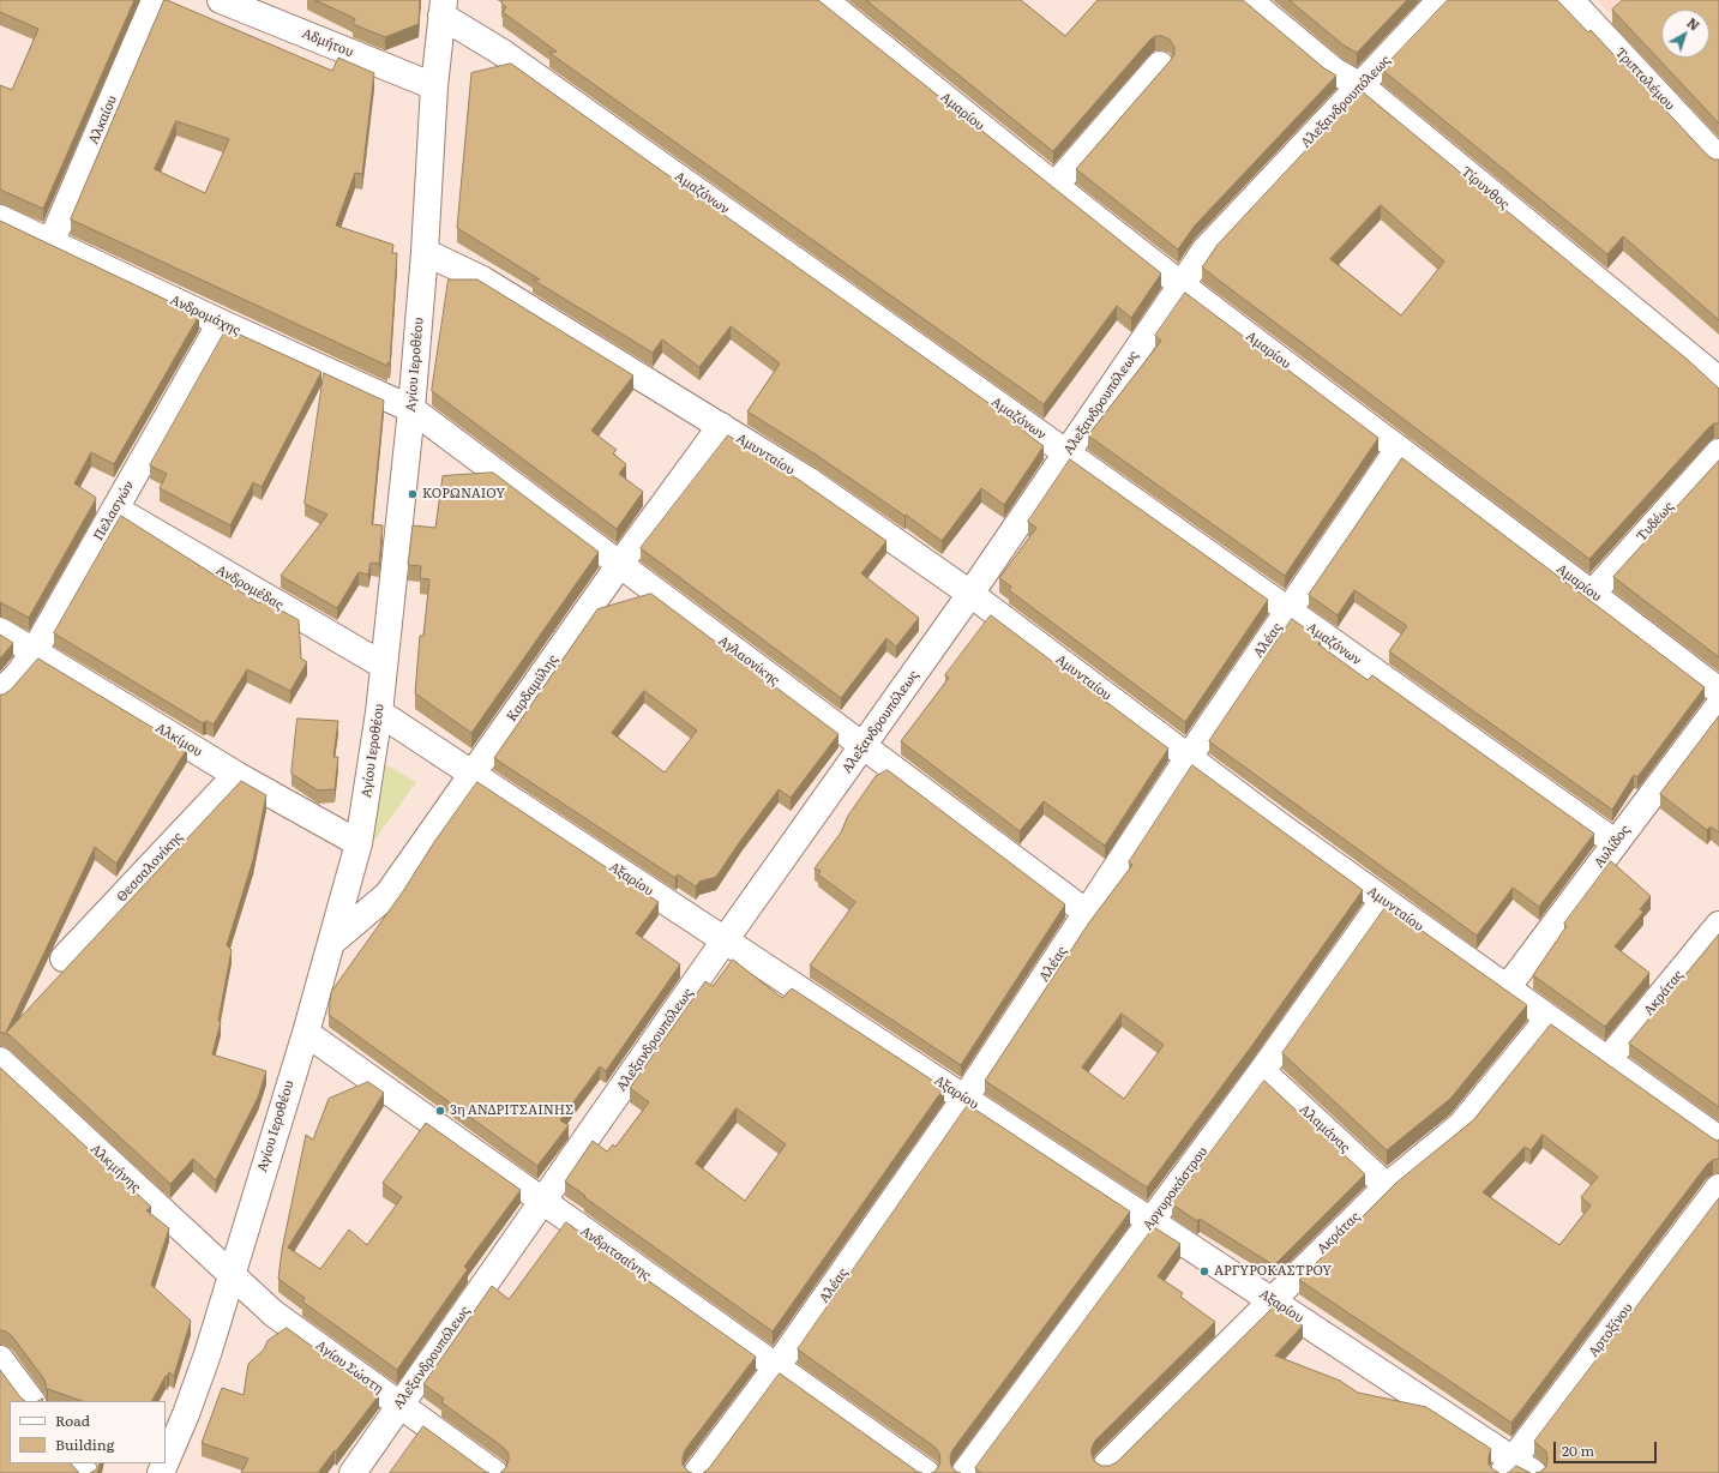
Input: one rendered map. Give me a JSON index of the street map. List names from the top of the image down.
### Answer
{
  "streets": {
    "street": [
      "Αδμήτου",
      "Τριπτολέμου",
      "Αλεξανδρουπόλεως",
      "Αμαρίου",
      "Αλκαίου",
      "Τίρυνθος",
      "Αμαζόνων",
      "Ανδρομάχης",
      "Αγίου Ιεροθέου",
      "Αμυνταίου",
      "Πελασγών",
      "Τυδέως",
      "Ανδρομέδας",
      "Αλέας",
      "Αγλαονίκης",
      "Καρδαμύλης",
      "Αλκίμου",
      "Αυλίδος",
      "Θεσσαλονίκης",
      "Αξαρίου",
      "Ακράτας",
      "Αλαμάνας",
      "Αλκμήνης",
      "Αργυροκάστρου",
      "Ανδριτσαίνης",
      "Αρτοξίνου",
      "Αγίου Σώστη"
    ]
  },
  "crossings": [
    ["Αδμήτου", "Αγίου Ιεροθέου"],
    ["Αλεξανδρουπόλεως", "Αμαρίου"],
    ["Αλεξανδρουπόλεως", "Τίρυνθος"],
    ["Αλεξανδρουπόλεως", "Αμαζόνων"],
    ["Αλεξανδρουπόλεως", "Αμυνταίου"],
    ["Αλεξανδρουπόλεως", "Αγλαονίκης"],
    ["Αλεξανδρουπόλεως", "Αξαρίου"],
    ["Αλεξανδρουπόλεως", "Ανδριτσαίνης"],
    ["Αλεξανδρουπόλεως", "Αγίου Σώστη"],
    ["Αμαρίου", "Τυδέως"],
    ["Αμαρίου", "Αλέας"],
    ["Αλκαίου", "Ανδρομάχης"],
    ["Αμαζόνων", "Αγίου Ιεροθέου"],
    ["Αμαζόνων", "Αλέας"],
    ["Αμαζόνων", "Αυλίδος"],
    ["Ανδρομάχης", "Αγίου Ιεροθέου"],
    ["Ανδρομάχης", "Πελασγών"],
    ["Ανδρομάχης", "Αγλαονίκης"],
    ["Αγίου Ιεροθέου", "Αμυνταίου"],
    ["Αγίου Ιεροθέου", "Ανδρομέδας"],
    ["Αγίου Ιεροθέου", "Αγλαονίκης"],
    ["Αγίου Ιεροθέου", "Καρδαμύλης"],
    ["Αγίου Ιεροθέου", "Αλκίμου"],
    ["Αγίου Ιεροθέου", "Αξαρίου"],
    ["Αγίου Ιεροθέου", "Αλκμήνης"],
    ["Αγίου Ιεροθέου", "Ανδριτσαίνης"],
    ["Αγίου Ιεροθέου", "Αγίου Σώστη"],
    ["Αμυνταίου", "Αλέας"],
    ["Αμυνταίου", "Καρδαμύλης"],
    ["Αμυνταίου", "Αυλίδος"],
    ["Αμυνταίου", "Ακράτας"],
    ["Αμυνταίου", "Αργυροκάστρου"],
    ["Πελασγών", "Ανδρομέδας"],
    ["Πελασγών", "Αλκίμου"],
    ["Αλέας", "Αγλαονίκης"],
    ["Αλέας", "Αξαρίου"],
    ["Αλέας", "Ανδριτσαίνης"],
    ["Αγλαονίκης", "Καρδαμύλης"],
    ["Καρδαμύλης", "Αξαρίου"],
    ["Αλκίμου", "Θεσσαλονίκης"],
    ["Αξαρίου", "Ακράτας"],
    ["Αξαρίου", "Αργυροκάστρου"],
    ["Αξαρίου", "Αρτοξίνου"],
    ["Ακράτας", "Αλαμάνας"],
    ["Αλαμάνας", "Αργυροκάστρου"],
    ["Αλκμήνης", "Αγίου Σώστη"]
  ],
  "places": ["ΚΟΡΩΝΑΙΟΥ", "3η ΑΝΔΡΙΤΣΑΙΝΗΣ", "ΑΡΓΥΡΟΚΑΣΤΡΟΥ"],
  "legend": ["Road", "Building"],
  "scale_bar": "20 m",
  "north": "top right"
}
